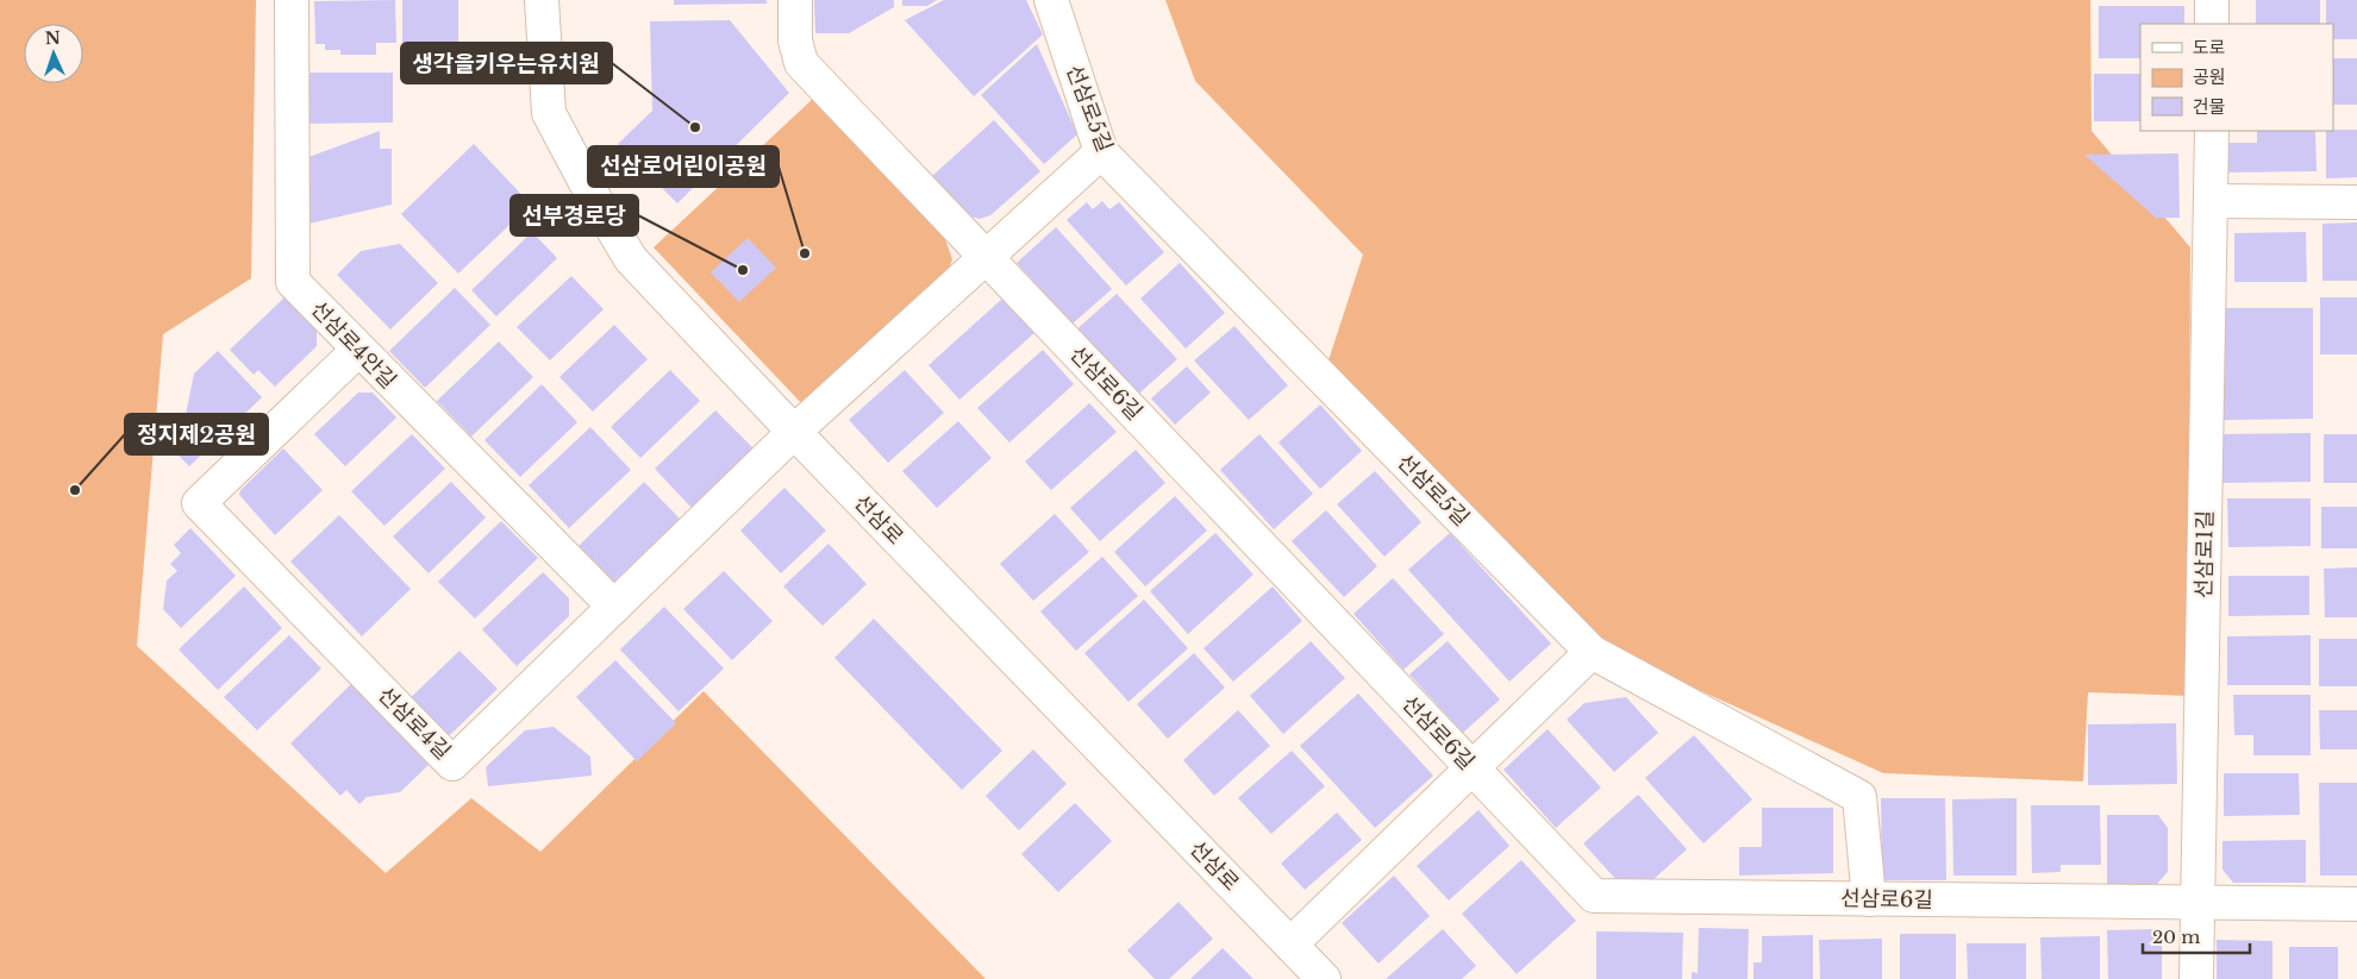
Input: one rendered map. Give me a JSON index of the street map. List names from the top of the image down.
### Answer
{
  "streets": {
    "street": [
      "선삼로5길",
      "선삼로4안길",
      "선삼로6길",
      "선삼로",
      "선삼로1길",
      "선삼로4길"
    ]
  },
  "crossings": [
    ["선삼로5길", "선삼로6길"],
    ["선삼로5길", "선삼로4길"],
    ["선삼로4안길", "선삼로4길"],
    ["선삼로6길", "선삼로1길"],
    ["선삼로6길", "선삼로4길"],
    ["선삼로", "선삼로4길"]
  ],
  "places": [
    "생각을키우는유치원",
    "선삼로어린이공원",
    "선부경로당",
    "정지제2공원"
  ],
  "legend": ["도로", "공원", "건물"],
  "scale_bar": "20 m",
  "north": "top"
}
